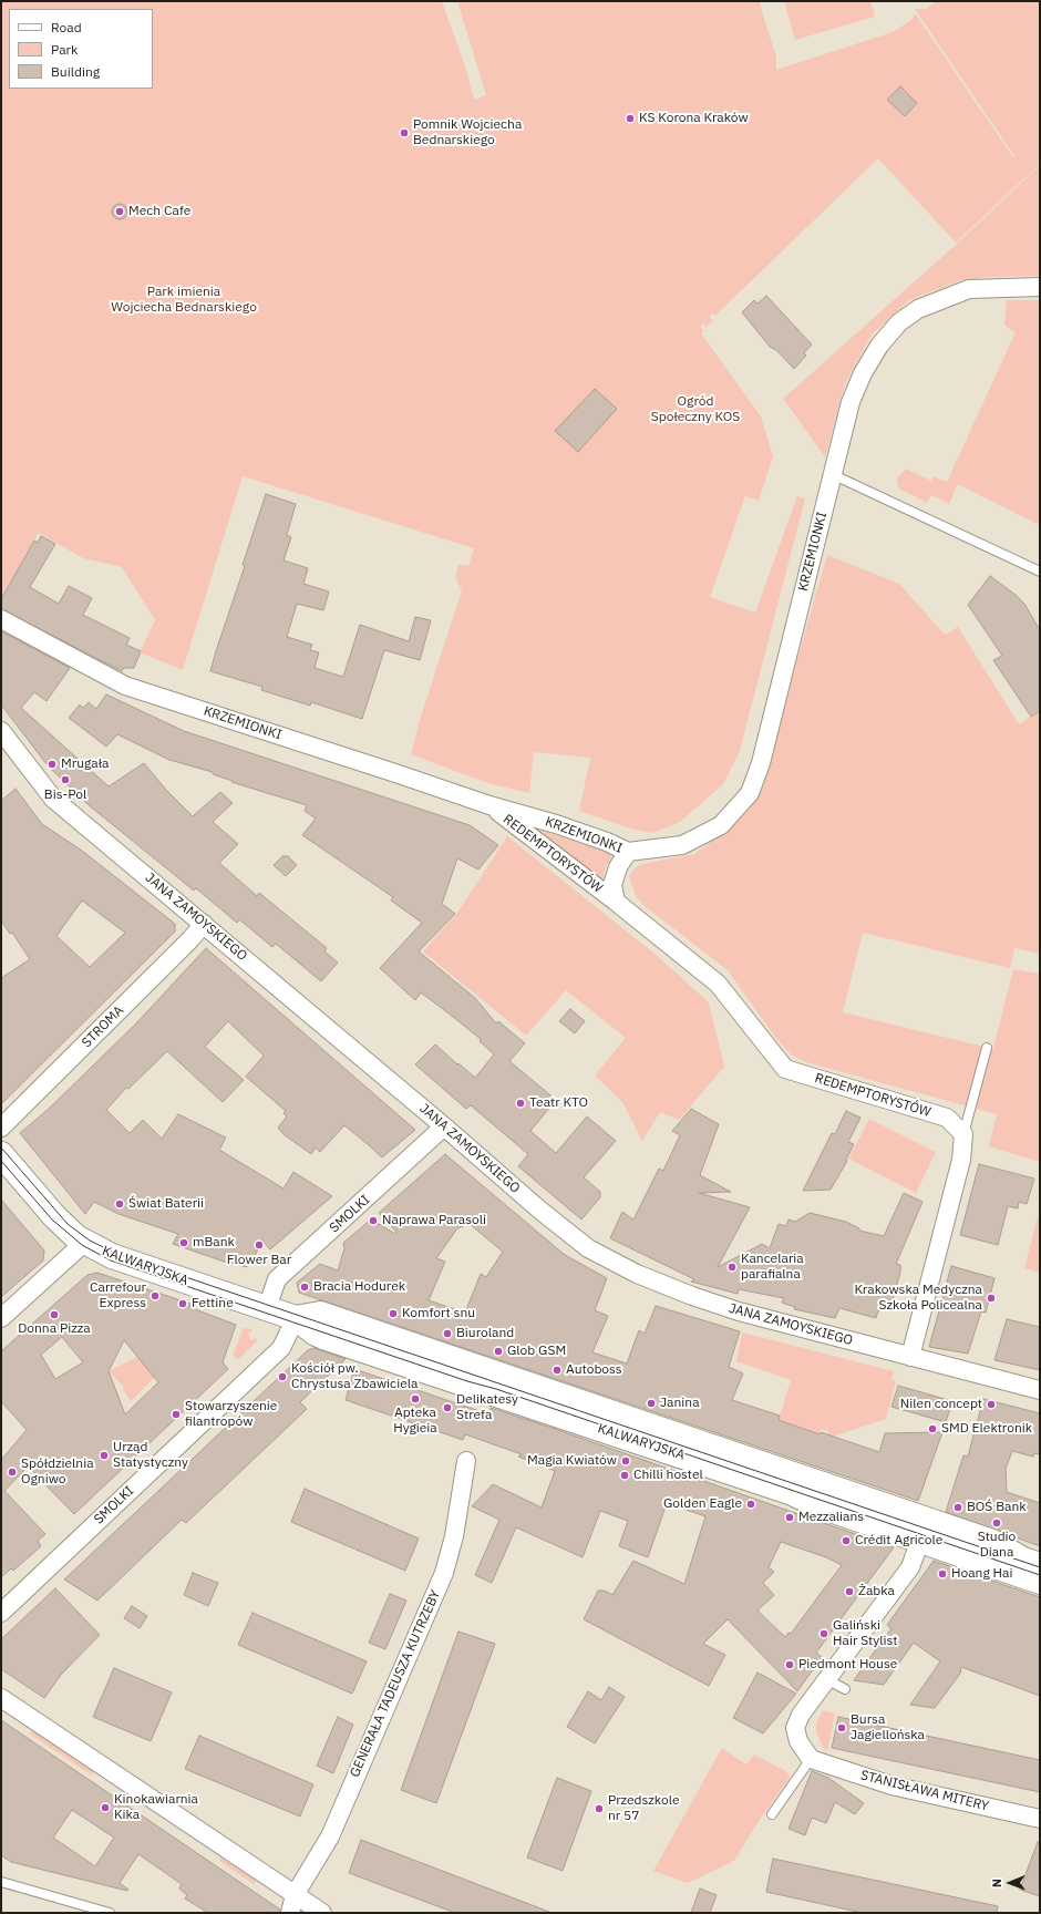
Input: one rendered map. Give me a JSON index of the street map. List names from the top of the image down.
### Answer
{
  "streets": {
    "street": [
      "KRZEMIONKI",
      "REDEMPTORYSTÓW",
      "JANA ZAMOYSKIEGO",
      "STROMA",
      "SMOLKI",
      "KALWARYJSKA",
      "GENERAŁA TADEUSZA KUTRZEBY",
      "STANISŁAWA MITERY"
    ]
  },
  "crossings": [
    ["KRZEMIONKI", "REDEMPTORYSTÓW"],
    ["JANA ZAMOYSKIEGO", "STROMA"],
    ["JANA ZAMOYSKIEGO", "SMOLKI"],
    ["SMOLKI", "KALWARYJSKA"]
  ],
  "parks": ["Park imienia Wojciecha Bednarskiego", "Ogród Społeczny KOS"],
  "places": [
    "KS Korona Kraków",
    "Pomnik Wojciecha Bednarskiego",
    "Mech Cafe",
    "Mrugała",
    "Bis-Pol",
    "Teatr KTO",
    "Świat Baterii",
    "Naprawa Parasoli",
    "mBank",
    "Flower Bar",
    "Kancelaria parafialna",
    "Bracia Hodurek",
    "Carrefour Express",
    "Krakowska Medyczna Szkoła Policealna",
    "Fettine",
    "Komfort snu",
    "Donna Pizza",
    "Biuroland",
    "Glob GSM",
    "Autoboss",
    "Kościół pw. Chrystusa Zbawiciela",
    "Apteka Hygieia",
    "Janina",
    "Nilen concept",
    "Delikatesy Strefa",
    "Stowarzyszenie filantropów",
    "SMD Elektronik",
    "Urząd Statystyczny",
    "Magia Kwiatów",
    "Spółdzielnia Ogniwo",
    "Chilli hostel",
    "Golden Eagle",
    "BOŚ Bank",
    "Mezzalians",
    "Studio Diana",
    "Crédit Agricole",
    "Hoang Hai",
    "Żabka",
    "Galiński Hair Stylist",
    "Piedmont House",
    "Bursa Jagiellońska",
    "Kinokawiarnia Kika",
    "Przedszkole nr 57"
  ],
  "legend": ["Road", "Park", "Building"],
  "north": "left"
}
